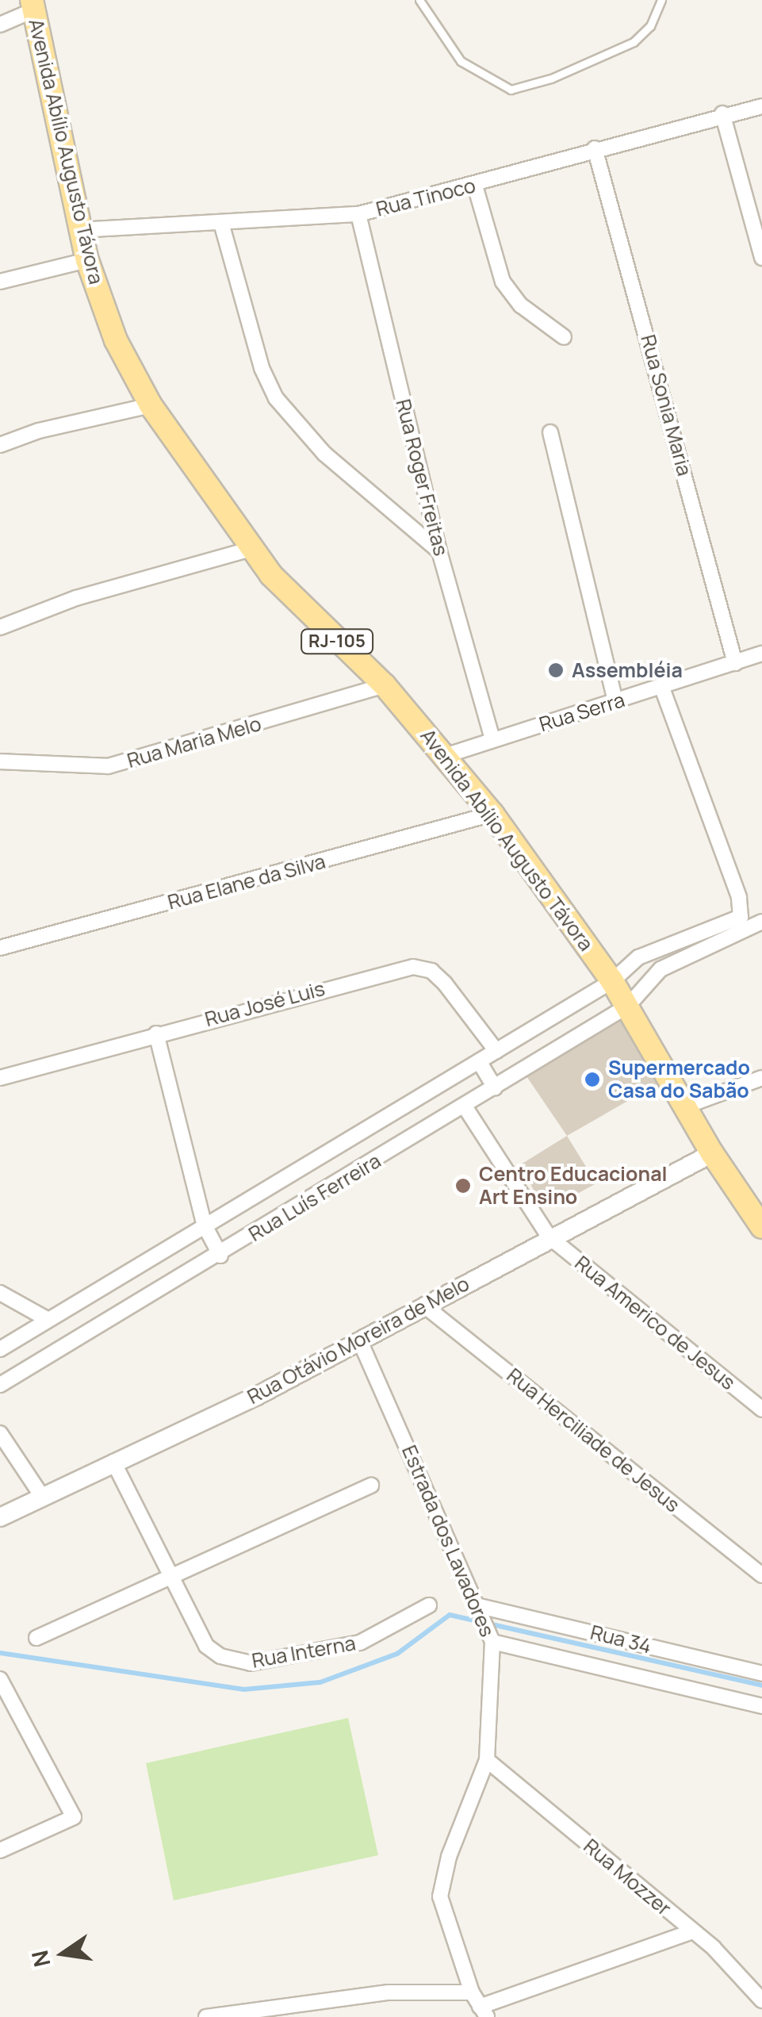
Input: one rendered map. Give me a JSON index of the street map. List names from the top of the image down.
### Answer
{
  "streets": {
    "main road": ["Avenida Abílio Augusto Távora", "RJ-105"],
    "street": [
      "Rua Tinoco",
      "Rua Sonia Maria",
      "Rua Roger Freitas",
      "Rua Serra",
      "Rua Maria Melo",
      "Rua Elane da Silva",
      "Rua José Luis",
      "Rua Luís Ferreira",
      "Rua Americo de Jesus",
      "Rua Otávio Moreira de Melo",
      "Rua Herciliade de Jesus",
      "Estrada dos Lavadores",
      "Rua 34",
      "Rua Interna",
      "Rua Mozzer"
    ]
  },
  "crossings": [
    ["Avenida Abílio Augusto Távora", "Rua Tinoco"],
    ["Avenida Abílio Augusto Távora", "Rua Serra"],
    ["Avenida Abílio Augusto Távora", "Rua Maria Melo"],
    ["Avenida Abílio Augusto Távora", "Rua Elane da Silva"],
    ["Avenida Abílio Augusto Távora", "Rua Luís Ferreira"],
    ["Avenida Abílio Augusto Távora", "Rua Otávio Moreira de Melo"],
    ["Rua Tinoco", "Rua Sonia Maria"],
    ["Rua Tinoco", "Rua Roger Freitas"],
    ["Rua Sonia Maria", "Rua Serra"],
    ["Rua Roger Freitas", "Rua Serra"],
    ["Rua Serra", "Rua Luís Ferreira"],
    ["Rua José Luis", "Rua Luís Ferreira"],
    ["Rua Luís Ferreira", "Rua Americo de Jesus"],
    ["Rua Americo de Jesus", "Rua Otávio Moreira de Melo"],
    ["Rua Otávio Moreira de Melo", "Rua Herciliade de Jesus"],
    ["Rua Otávio Moreira de Melo", "Estrada dos Lavadores"],
    ["Rua Otávio Moreira de Melo", "Rua Interna"],
    ["Estrada dos Lavadores", "Rua 34"],
    ["Estrada dos Lavadores", "Rua Mozzer"]
  ],
  "places": ["Assembléia", "Supermercado Casa do Sabão", "Centro Educacional Art Ensino"],
  "north": "left"
}
